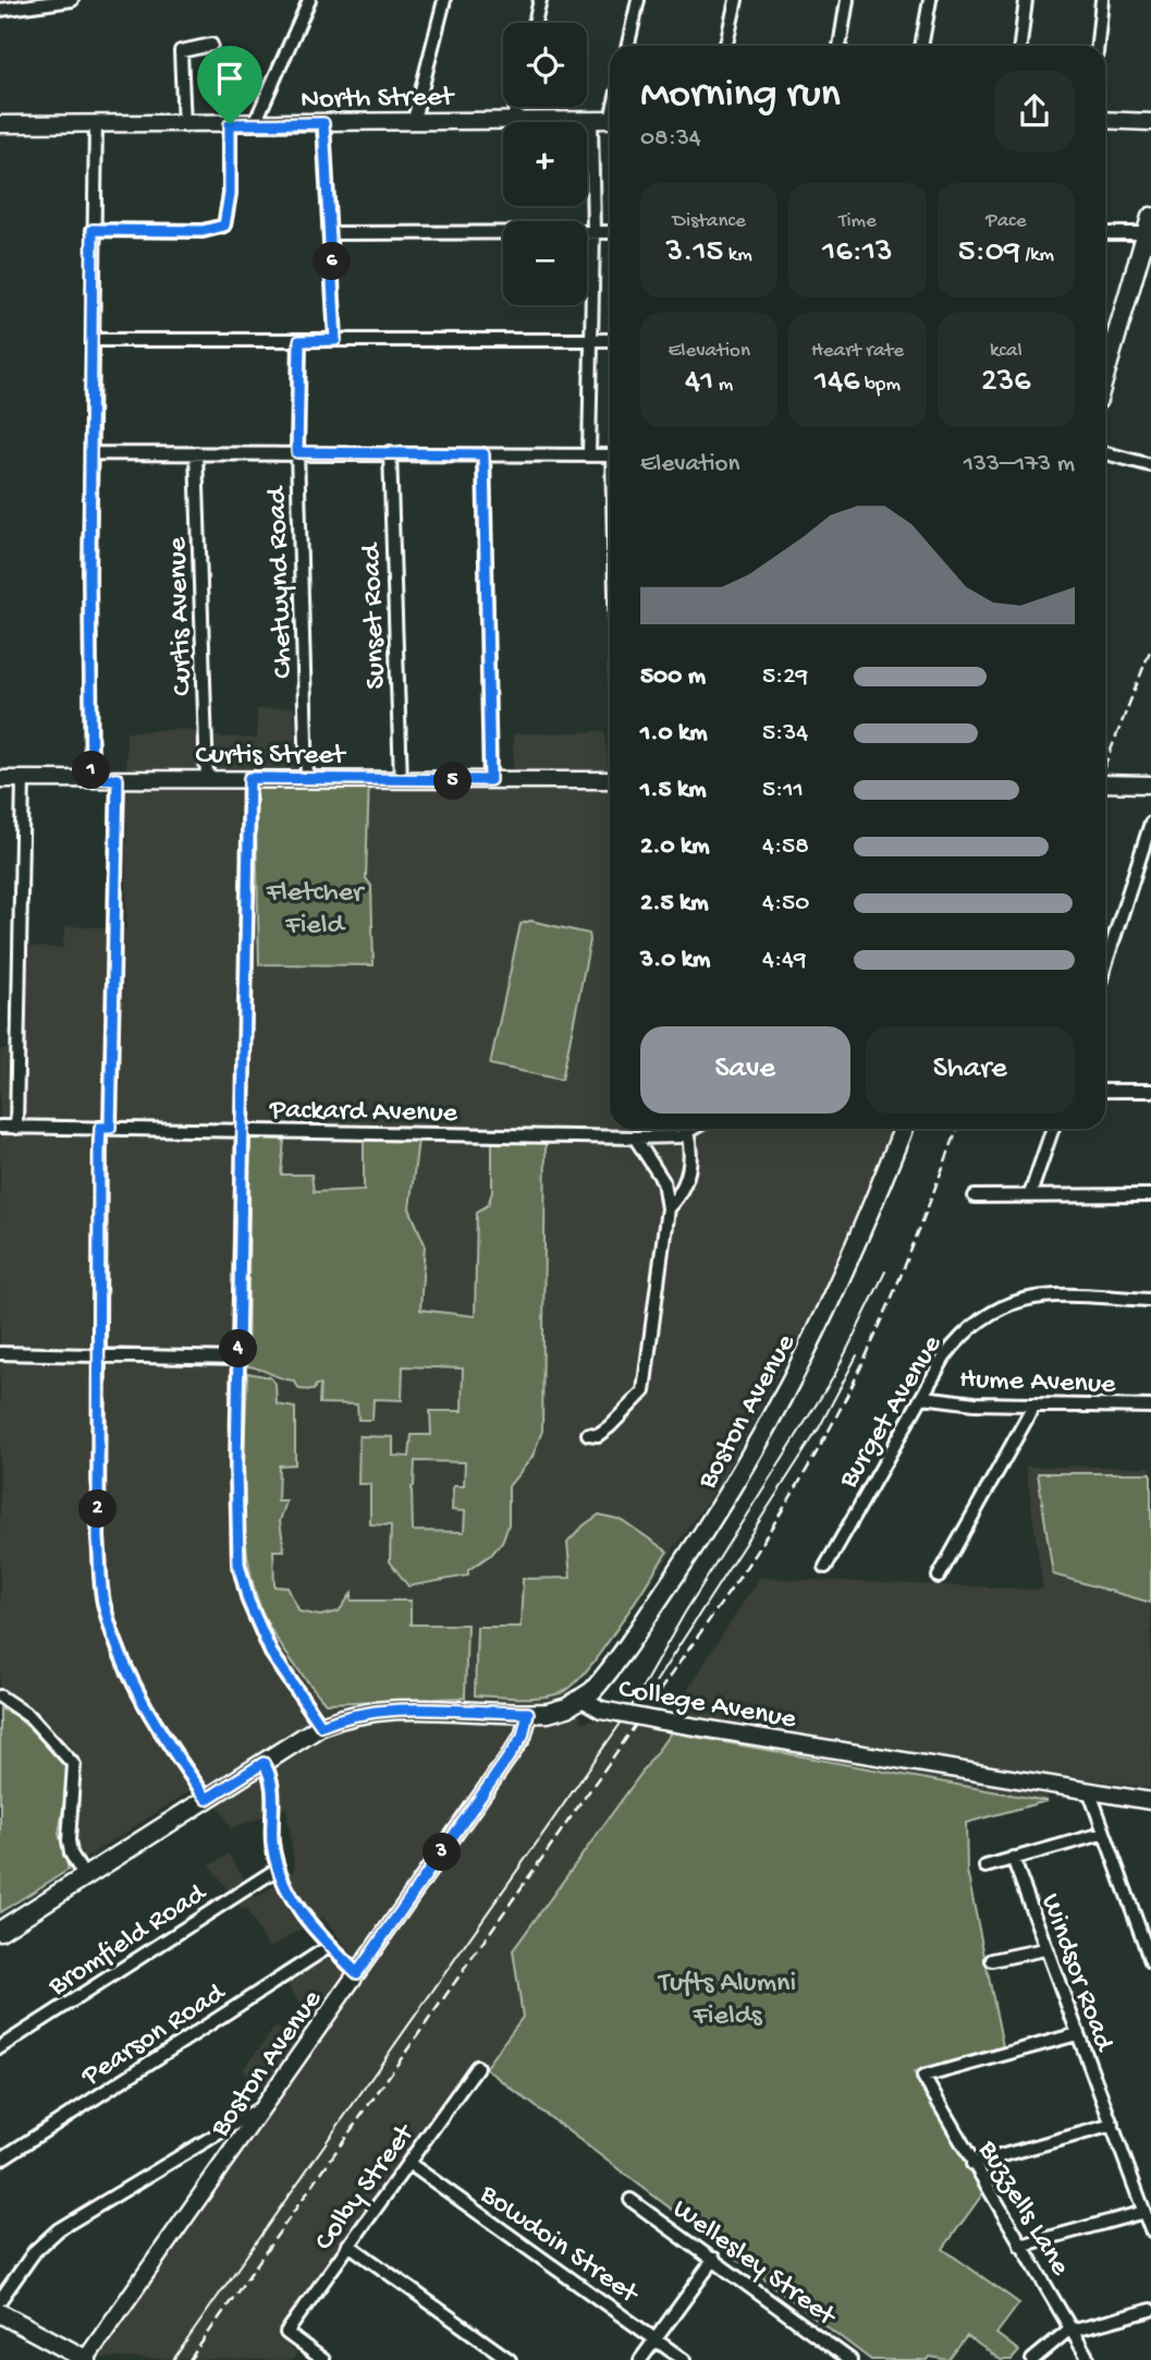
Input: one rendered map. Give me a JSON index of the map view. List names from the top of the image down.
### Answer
{
  "streets": {
    "main road": ["Boston Avenue", "College Avenue"],
    "street": [
      "North Street",
      "Chetwynd Road",
      "Curtis Avenue",
      "Sunset Road",
      "Curtis Street",
      "Packard Avenue",
      "Hume Avenue",
      "Burget Avenue",
      "Bromfield Road",
      "Windsor Road",
      "Pearson Road",
      "Colby Street",
      "Buzzells Lane",
      "Bowdoin Street",
      "Wellesley Street"
    ]
  },
  "crossings": [
    ["Chetwynd Road", "Curtis Street"],
    ["Curtis Avenue", "Curtis Street"],
    ["Sunset Road", "Curtis Street"],
    ["Hume Avenue", "Burget Avenue"],
    ["Boston Avenue", "College Avenue"],
    ["Windsor Road", "Buzzells Lane"],
    ["Colby Street", "Bowdoin Street"]
  ],
  "parks": ["Fletcher Field", "Tufts Alumni Fields"],
  "page": {
    "map_buttons": ["+", "−"],
    "heading": ["Morning run", "08:34"],
    "stats": [
      ["Distance", "3.15 km"],
      ["Time", "16:13"],
      ["Pace", "5:09 /km"],
      ["Elevation", "41 m"],
      ["Heart rate", "146 bpm"],
      ["kcal", "236"]
    ],
    "pins": [
      "6",
      "1",
      "5",
      "4",
      "2",
      "3"
    ],
    "chart": ["Elevation", "133–173 m"],
    "list": [
      {
        "name": "500 m",
        "note": "5:29"
      },
      {
        "name": "1.0 km",
        "note": "5:34"
      },
      {
        "name": "1.5 km",
        "note": "5:11"
      },
      {
        "name": "2.0 km",
        "note": "4:58"
      },
      {
        "name": "2.5 km",
        "note": "4:50"
      },
      {
        "name": "3.0 km",
        "note": "4:49"
      }
    ],
    "buttons": ["Save", "Share"]
  }
}
